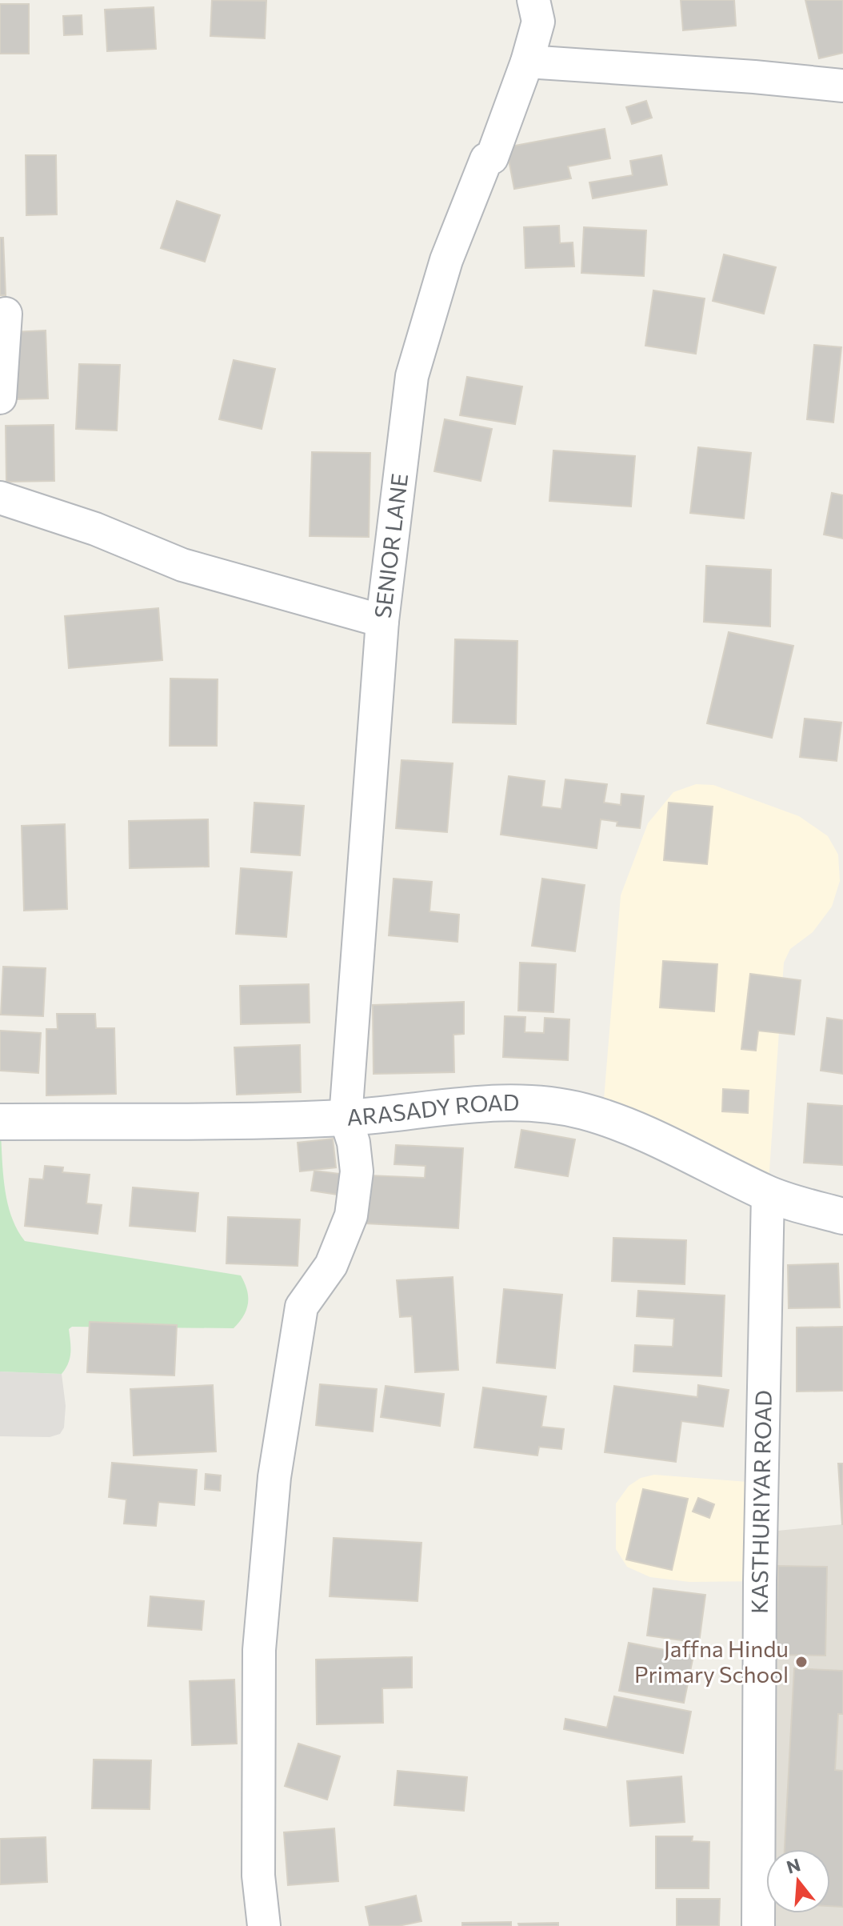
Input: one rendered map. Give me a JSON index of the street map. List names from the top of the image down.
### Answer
{
  "streets": {
    "main road": ["ARASADY ROAD"],
    "street": ["SENIOR LANE", "KASTHURIYAR ROAD"]
  },
  "crossings": [
    ["SENIOR LANE", "ARASADY ROAD"],
    ["ARASADY ROAD", "KASTHURIYAR ROAD"]
  ],
  "places": ["Jaffna Hindu Primary School"],
  "north": "top"
}
